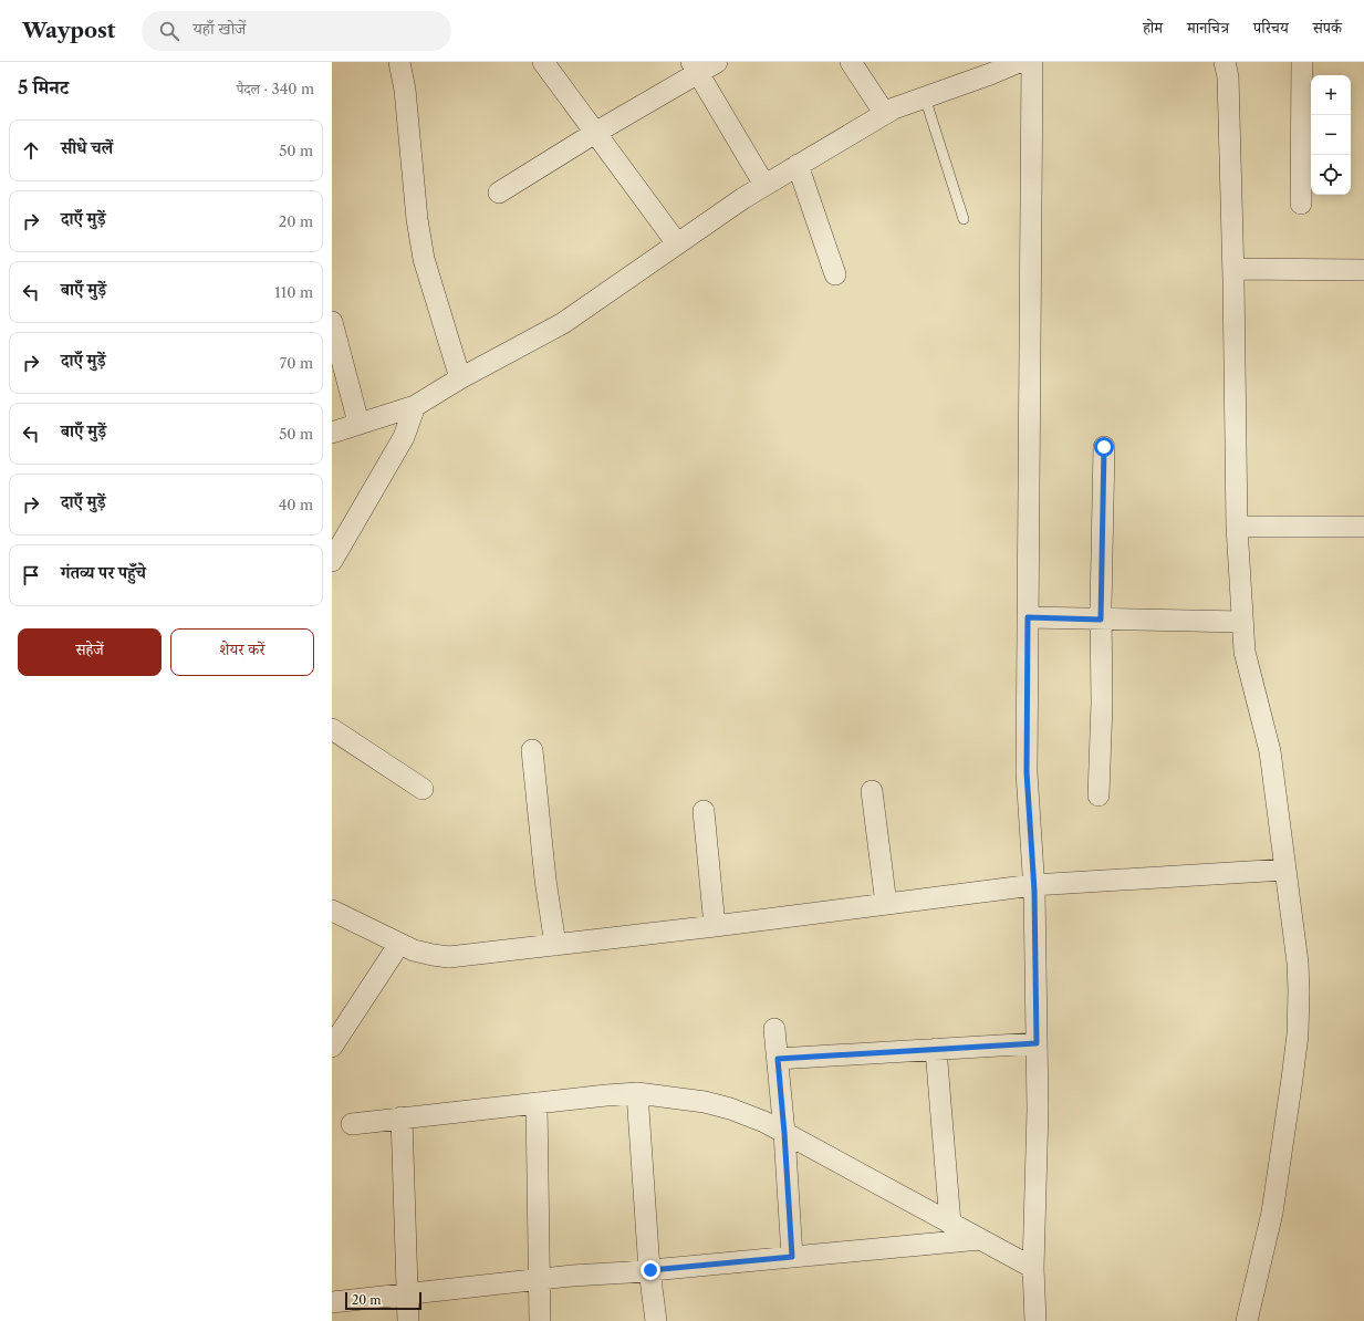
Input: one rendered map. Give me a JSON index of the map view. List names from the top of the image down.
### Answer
{
  "scale_bar": "20 m",
  "page": {
    "header": "Waypost",
    "search": "यहाँ खोजें",
    "nav": [
      "होम",
      "मानचित्र",
      "परिचय",
      "संपर्क"
    ],
    "heading": ["5 मिनट", "पैदल · 340 m"],
    "map_buttons": ["+", "−"],
    "list": [
      ["सीधे चलें", "50 m"],
      ["दाएँ मुड़ें", "20 m"],
      ["बाएँ मुड़ें", "110 m"],
      ["दाएँ मुड़ें", "70 m"],
      ["बाएँ मुड़ें", "50 m"],
      ["दाएँ मुड़ें", "40 m"],
      "गंतव्य पर पहुँचे"
    ],
    "buttons": ["सहेजें", "शेयर करें"],
    "scale": "20 m"
  }
}
